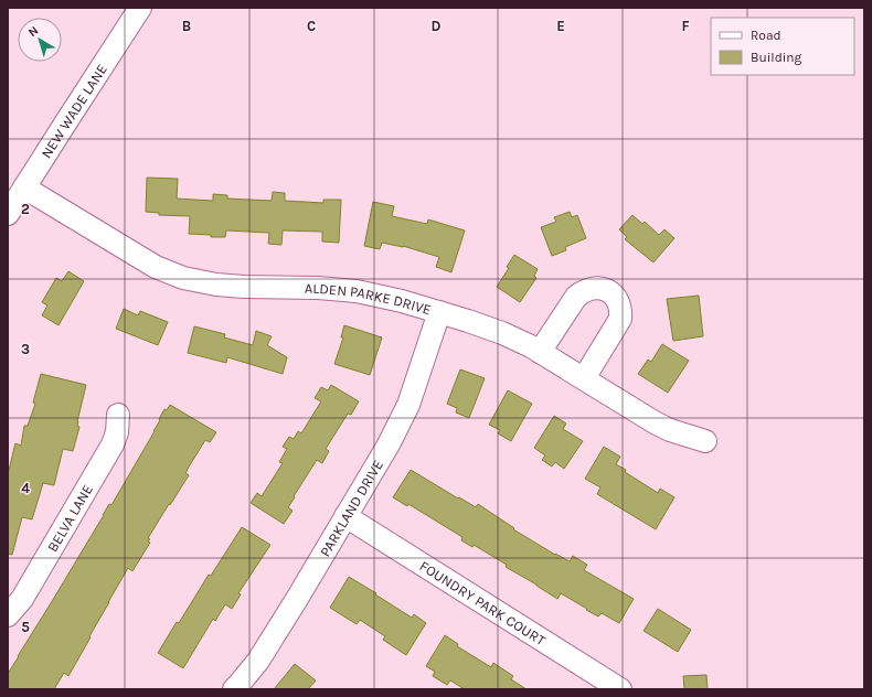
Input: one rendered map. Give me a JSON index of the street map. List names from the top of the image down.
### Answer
{
  "streets": {
    "street": [
      "NEW WADE LANE",
      "ALDEN PARKE DRIVE",
      "PARKLAND DRIVE",
      "BELVA LANE",
      "FOUNDRY PARK COURT"
    ]
  },
  "crossings": [
    ["NEW WADE LANE", "ALDEN PARKE DRIVE"],
    ["ALDEN PARKE DRIVE", "PARKLAND DRIVE"],
    ["PARKLAND DRIVE", "FOUNDRY PARK COURT"]
  ],
  "legend": ["Road", "Building"],
  "north": "top left",
  "grid": {
    "columns": [
      "B",
      "C",
      "D",
      "E",
      "F"
    ],
    "rows": [
      "2",
      "3",
      "4",
      "5"
    ]
  }
}
